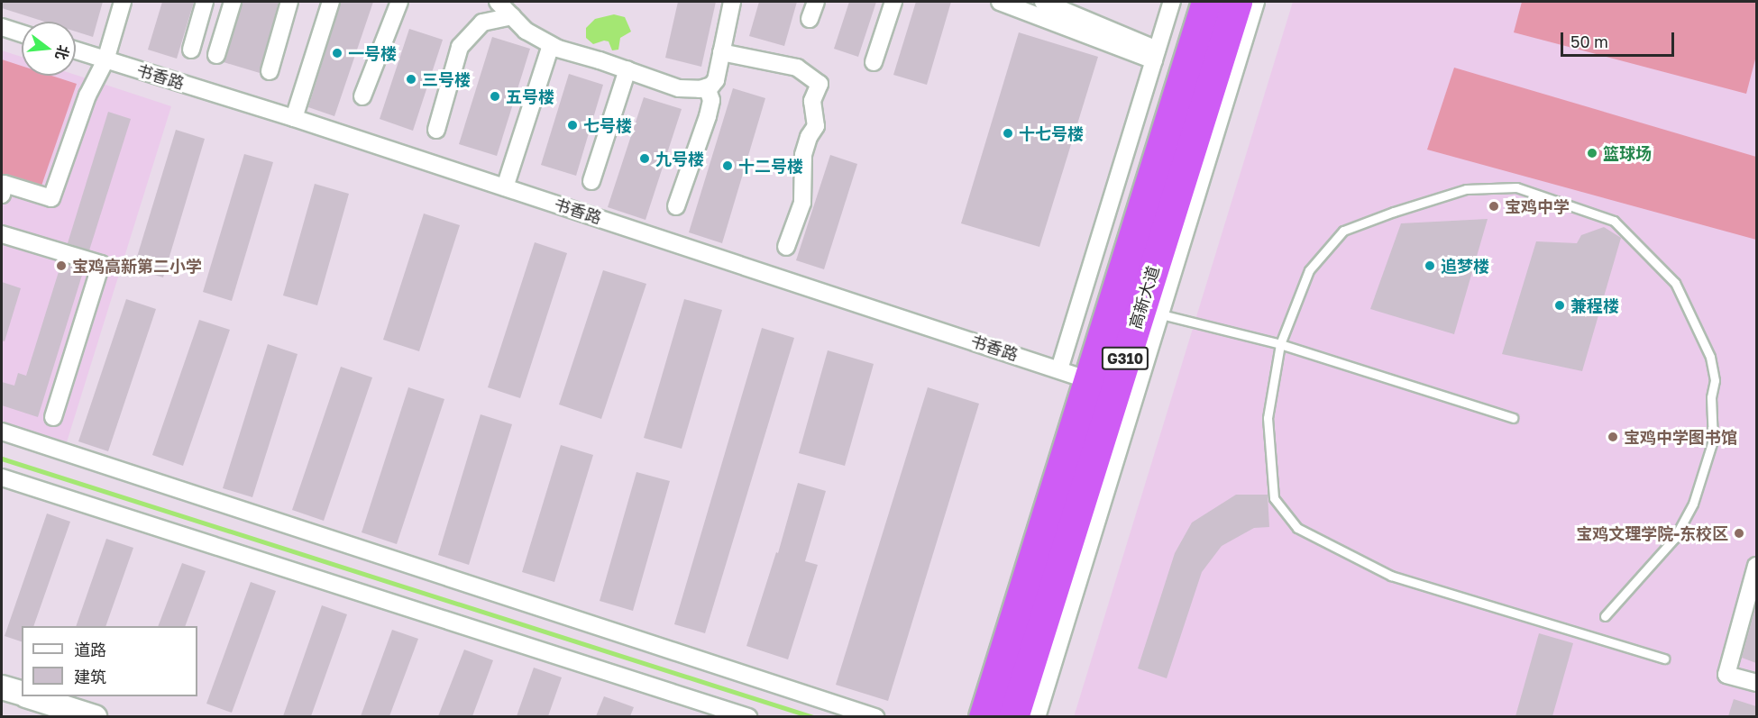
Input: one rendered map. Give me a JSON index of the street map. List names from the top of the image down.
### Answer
{
  "streets": {
    "highway": ["高新大道", "G310"],
    "street": ["书香路"]
  },
  "crossings": [
    ["书香路", "高新大道"]
  ],
  "places": [
    "一号楼",
    "三号楼",
    "五号楼",
    "七号楼",
    "十七号楼",
    "篮球场",
    "九号楼",
    "十二号楼",
    "宝鸡中学",
    "宝鸡高新第二小学",
    "追梦楼",
    "兼程楼",
    "宝鸡中学图书馆",
    "宝鸡文理学院-东校区"
  ],
  "legend": ["道路", "建筑"],
  "scale_bar": "50 m",
  "north": "right"
}
